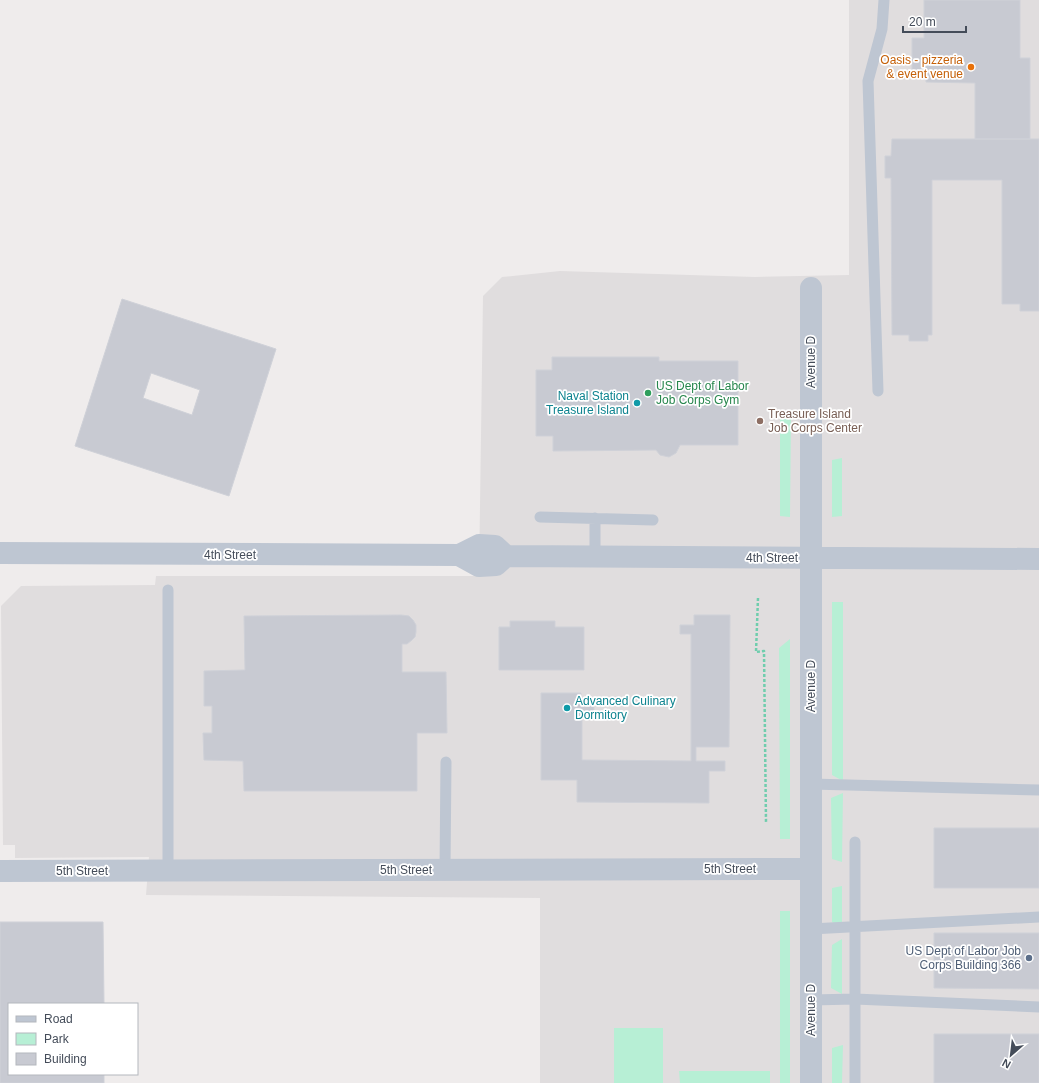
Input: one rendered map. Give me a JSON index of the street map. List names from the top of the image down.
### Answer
{
  "streets": {
    "street": ["Avenue D", "4th Street", "5th Street"]
  },
  "crossings": [
    ["Avenue D", "4th Street"],
    ["Avenue D", "5th Street"]
  ],
  "places": [
    "Oasis - pizzeria & event venue",
    "US Dept of Labor Job Corps Gym",
    "Naval Station Treasure Island",
    "Treasure Island Job Corps Center",
    "Advanced Culinary Dormitory",
    "US Dept of Labor Job Corps Building 366"
  ],
  "legend": ["Road", "Park", "Building"],
  "scale_bar": "20 m",
  "north": "bottom left"
}
